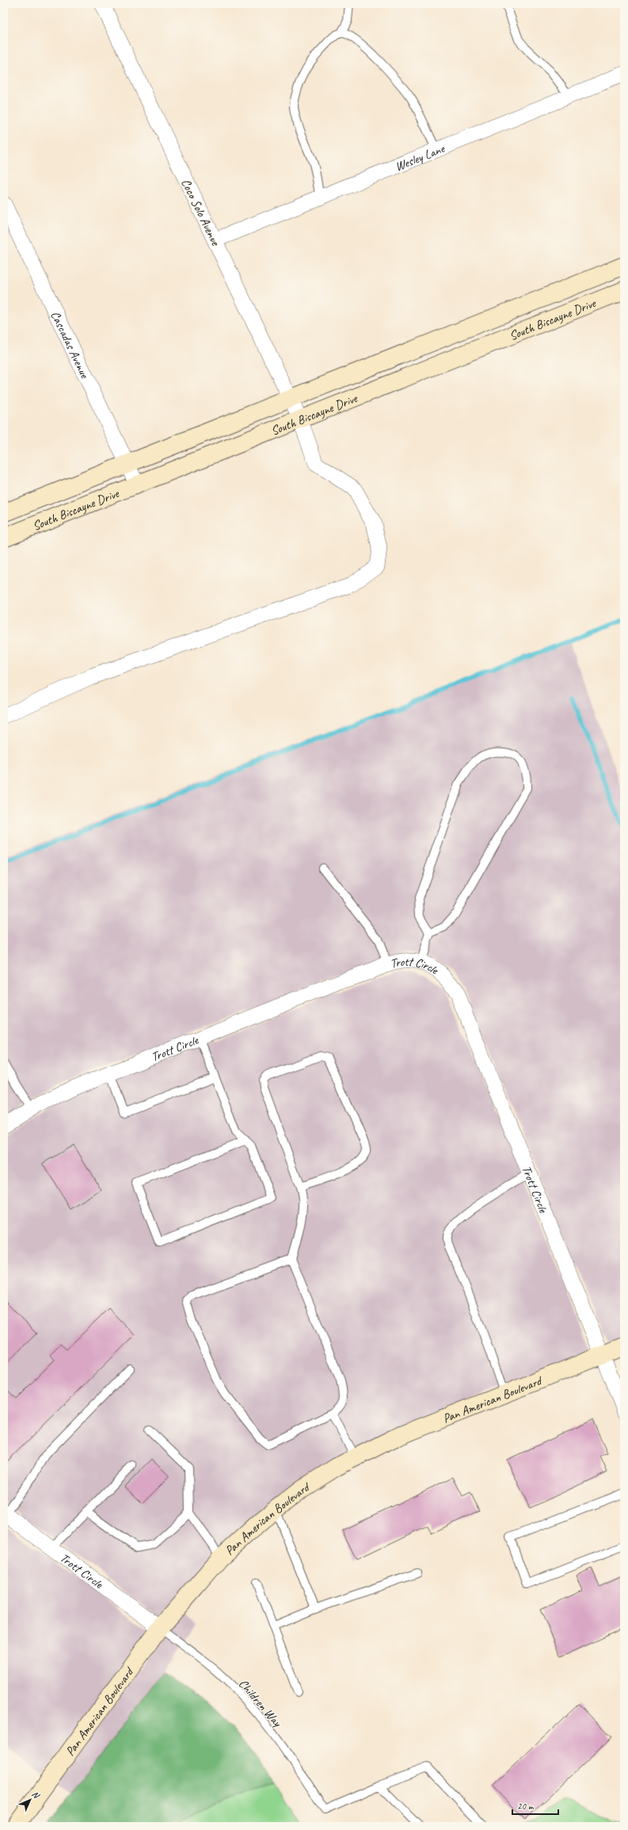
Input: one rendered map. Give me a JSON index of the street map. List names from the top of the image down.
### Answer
{
  "streets": {
    "street": [
      "Wesley Lane",
      "Coco Solo Avenue",
      "South Biscayne Drive",
      "Cascadas Avenue",
      "Trott Circle",
      "Pan American Boulevard"
    ],
    "lane": ["Children Way"]
  },
  "crossings": [
    ["Wesley Lane", "Coco Solo Avenue"],
    ["Coco Solo Avenue", "South Biscayne Drive"],
    ["South Biscayne Drive", "Cascadas Avenue"],
    ["Trott Circle", "Pan American Boulevard"],
    ["Trott Circle", "Children Way"],
    ["Pan American Boulevard", "Children Way"]
  ],
  "scale_bar": "20 m",
  "north": "top right"
}
